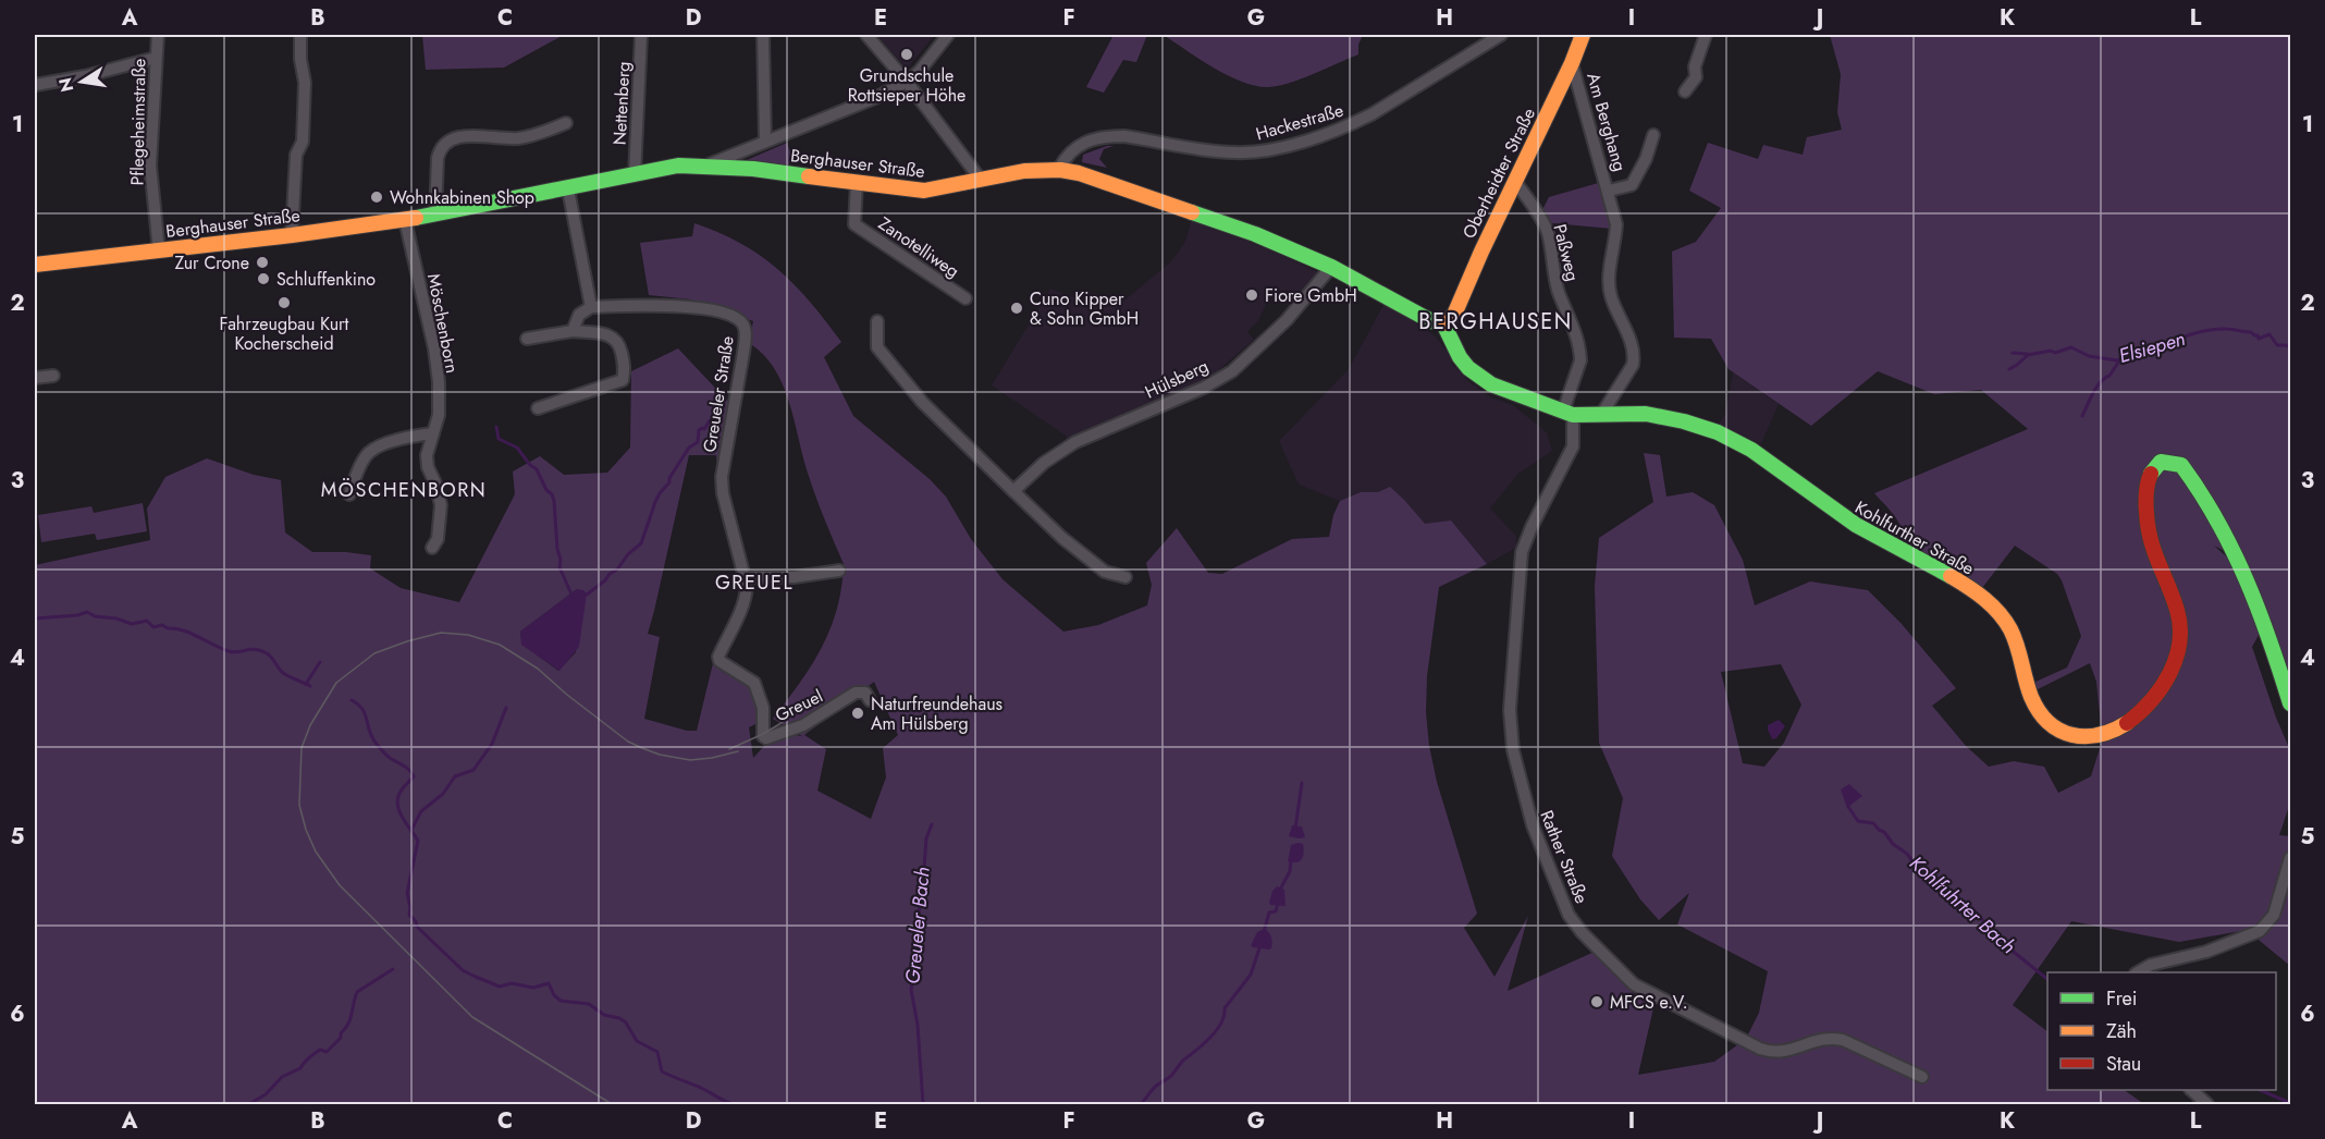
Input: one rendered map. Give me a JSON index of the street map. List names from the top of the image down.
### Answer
{
  "streets": {
    "street": [
      "Nettenberg",
      "Pflegeheimstraße",
      "Hackestraße",
      "Am Berghang",
      "Berghauser Straße",
      "Oberheidter Straße",
      "Zanotelliweg",
      "Paßweg",
      "Möschenborn",
      "Hülsberg",
      "Greueler Straße",
      "Kohlfurther Straße",
      "Greuel",
      "Rather Straße"
    ]
  },
  "crossings": [
    ["Nettenberg", "Berghauser Straße"],
    ["Pflegeheimstraße", "Berghauser Straße"],
    ["Hackestraße", "Berghauser Straße"],
    ["Am Berghang", "Oberheidter Straße"],
    ["Am Berghang", "Kohlfurther Straße"],
    ["Berghauser Straße", "Oberheidter Straße"],
    ["Berghauser Straße", "Zanotelliweg"],
    ["Berghauser Straße", "Möschenborn"],
    ["Berghauser Straße", "Hülsberg"],
    ["Berghauser Straße", "Kohlfurther Straße"],
    ["Oberheidter Straße", "Paßweg"],
    ["Oberheidter Straße", "Kohlfurther Straße"],
    ["Paßweg", "Kohlfurther Straße"],
    ["Paßweg", "Rather Straße"],
    ["Greueler Straße", "Greuel"],
    ["Kohlfurther Straße", "Rather Straße"]
  ],
  "districts": ["BERGHAUSEN", "MÖSCHENBORN", "GREUEL"],
  "water": ["Elsiepen", "Kohlfuhrter Bach", "Greueler Bach"],
  "places": [
    "Grundschule Rottsieper Höhe",
    "Wohnkabinen Shop",
    "Zur Crone",
    "Schluffenkino",
    "Fiore GmbH",
    "Fahrzeugbau Kurt Kocherscheid",
    "Cuno Kipper & Sohn GmbH",
    "Naturfreundehaus Am Hülsberg",
    "MFCS e.V."
  ],
  "legend": ["Frei", "Zäh", "Stau"],
  "north": "left",
  "grid": {
    "columns": [
      "A",
      "B",
      "C",
      "D",
      "E",
      "F",
      "G",
      "H",
      "I",
      "J",
      "K",
      "L"
    ],
    "rows": [
      "1",
      "2",
      "3",
      "4",
      "5",
      "6"
    ]
  }
}
